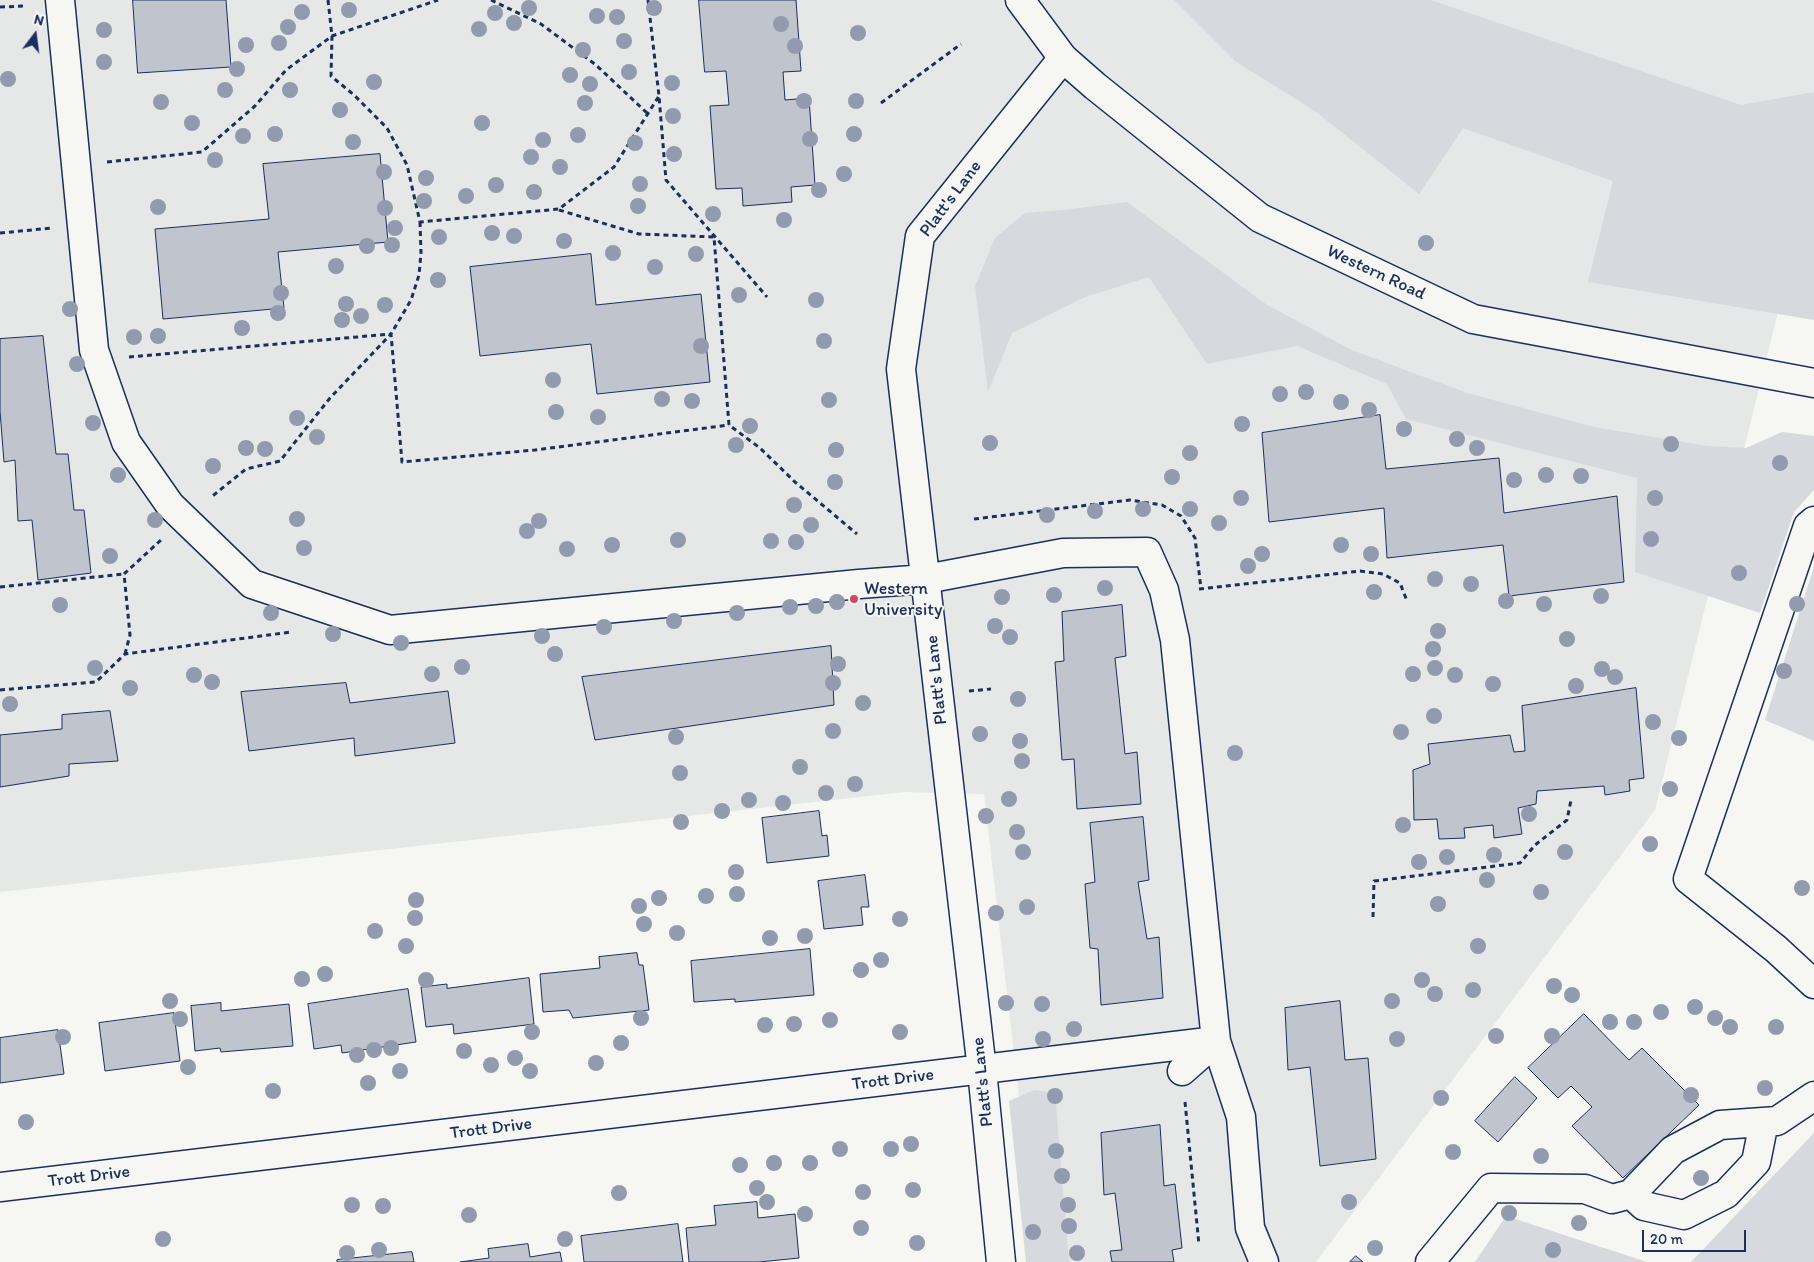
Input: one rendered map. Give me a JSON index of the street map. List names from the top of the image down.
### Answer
{
  "streets": {
    "street": ["Platt's Lane", "Western Road", "Trott Drive"]
  },
  "crossings": [
    ["Platt's Lane", "Western Road"],
    ["Platt's Lane", "Trott Drive"]
  ],
  "places": ["Western University"],
  "scale_bar": "20 m",
  "north": "top"
}
